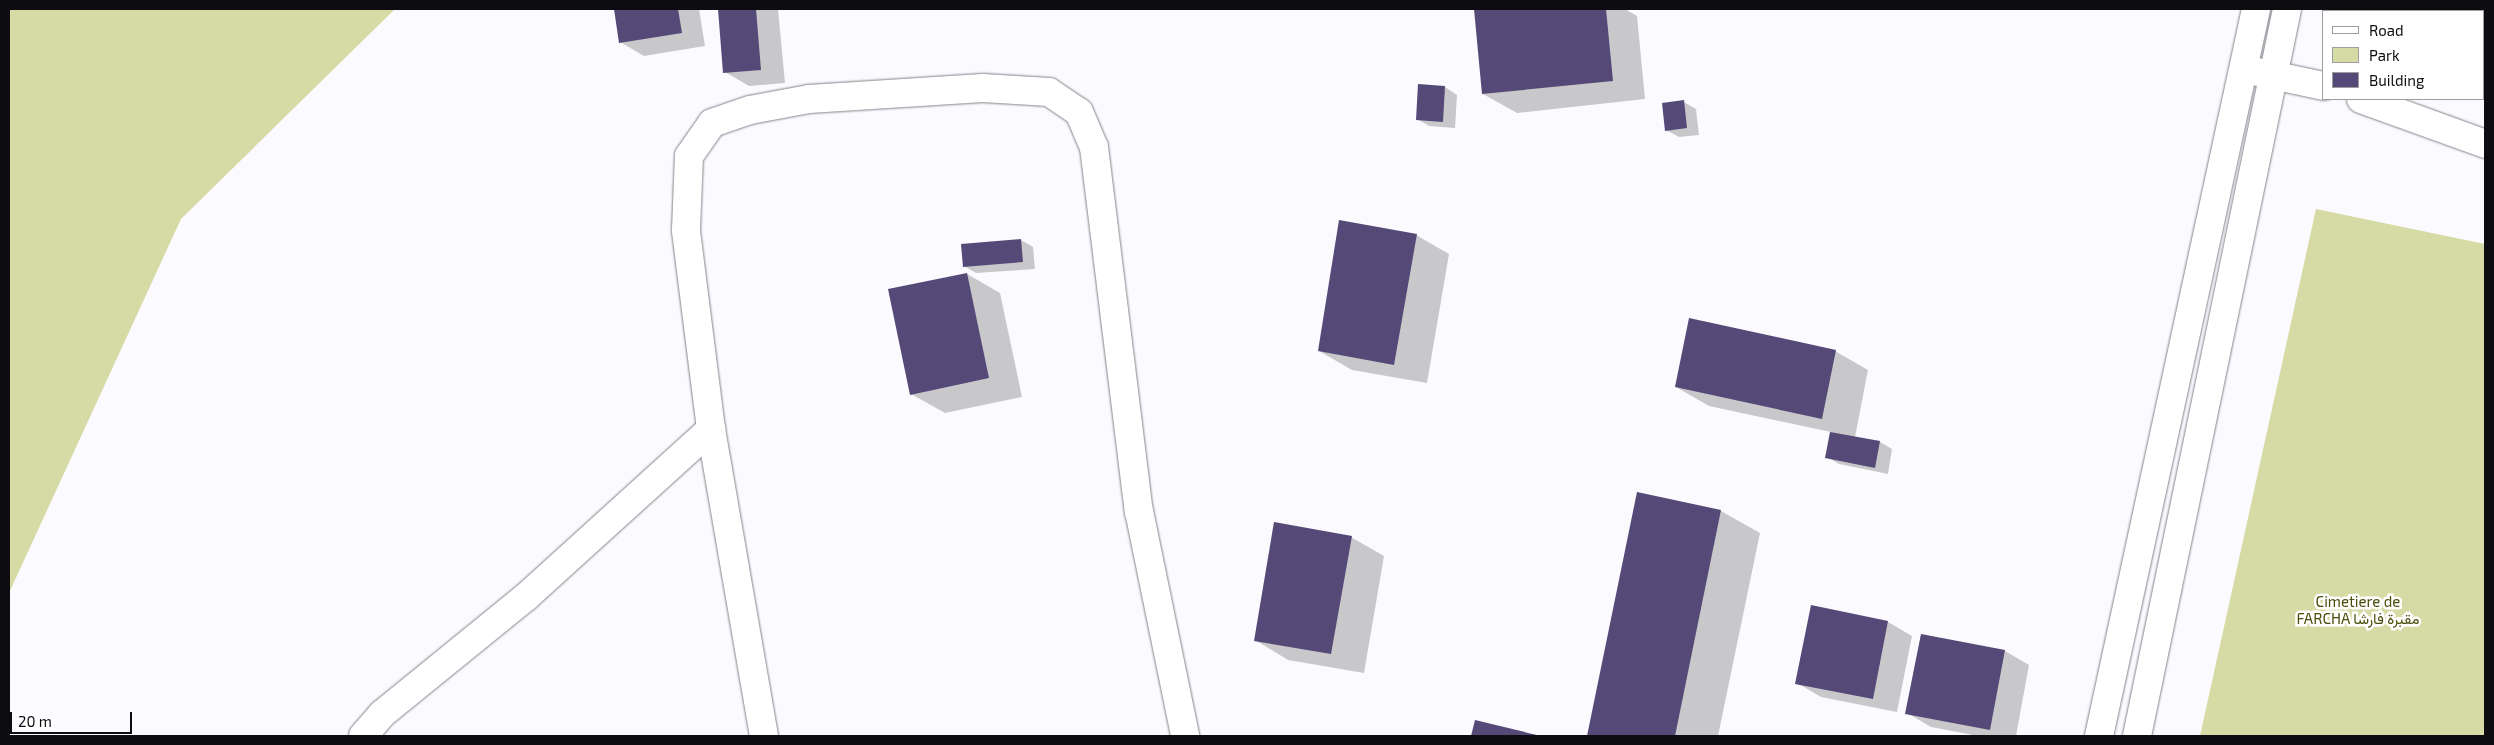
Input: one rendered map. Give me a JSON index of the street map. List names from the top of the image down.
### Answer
{
  "parks": ["Cimetiere de FARCHA مقبرة فارشا"],
  "legend": ["Road", "Park", "Building"],
  "scale_bar": "20 m"
}
